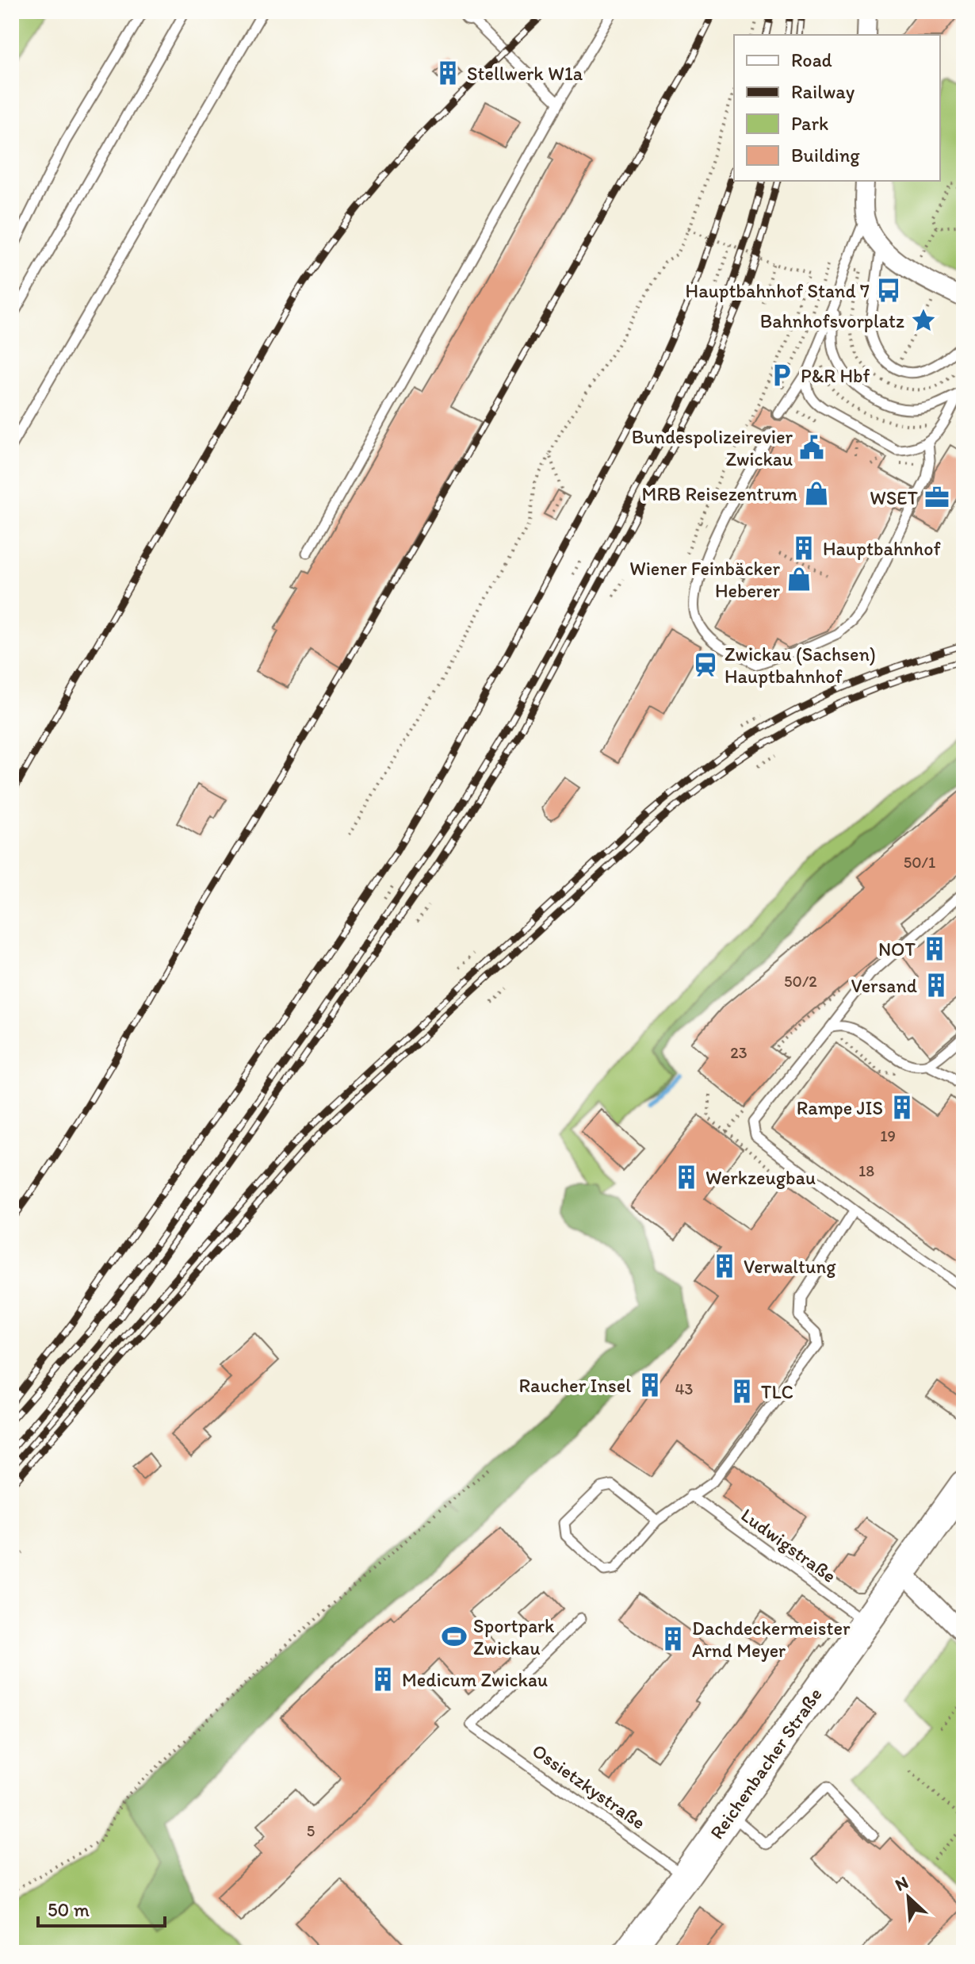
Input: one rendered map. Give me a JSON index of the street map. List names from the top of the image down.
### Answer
{
  "streets": {
    "main road": ["Reichenbacher Straße"],
    "lane": ["Ludwigstraße", "Ossietzkystraße"]
  },
  "crossings": [
    ["Ludwigstraße", "Reichenbacher Straße"],
    ["Reichenbacher Straße", "Ossietzkystraße"]
  ],
  "places": {
    "building": [
      "Stellwerk W1a",
      "Hauptbahnhof",
      "NOT",
      "Versand",
      "Rampe JIS",
      "Werkzeugbau",
      "Verwaltung",
      "Raucher Insel",
      "TLC",
      "Dachdeckermeister Arnd Meyer",
      "Medicum Zwickau"
    ],
    "bus stop": ["Hauptbahnhof Stand 7"],
    "place": ["Bahnhofsvorplatz"],
    "parking": ["P&R Hbf"],
    "public building": ["Bundespolizeirevier Zwickau"],
    "shop": ["MRB Reisezentrum", "Wiener Feinbäcker Heberer"],
    "office": ["WSET"],
    "station": ["Zwickau (Sachsen) Hauptbahnhof"],
    "sports": ["Sportpark Zwickau"]
  },
  "house_numbers": [
    "50/1",
    "50/2",
    "23",
    "19",
    "18",
    "43",
    "5"
  ],
  "legend": [
    "Road",
    "Railway",
    "Park",
    "Building"
  ],
  "scale_bar": "50 m",
  "north": "top left"
}
